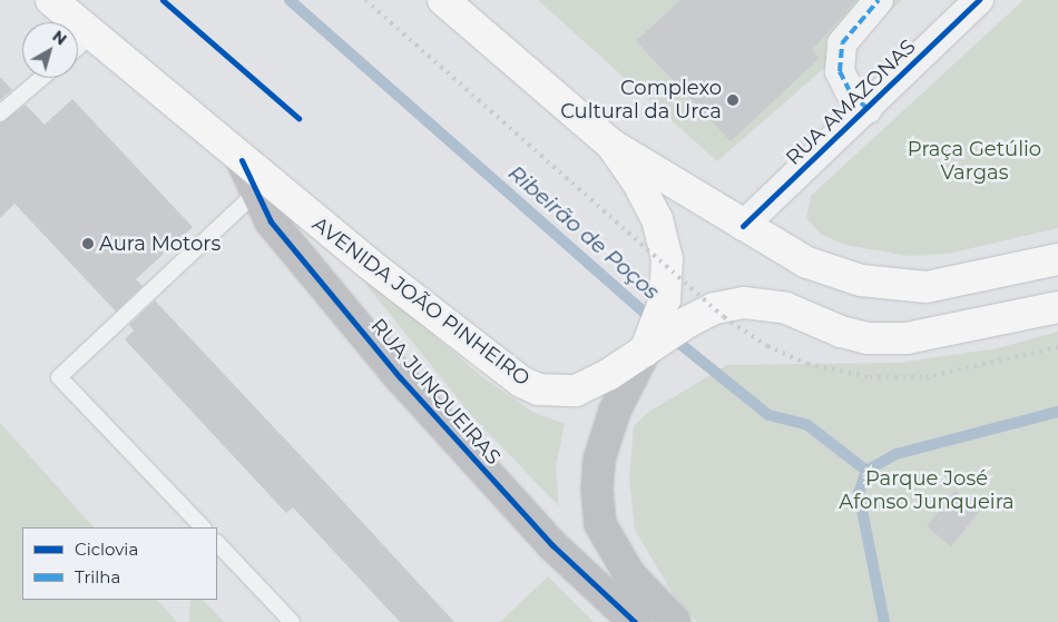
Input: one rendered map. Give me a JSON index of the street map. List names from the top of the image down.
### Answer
{
  "streets": {
    "main road": ["AVENIDA JOÃO PINHEIRO"],
    "street": ["RUA AMAZONAS", "RUA JUNQUEIRAS"]
  },
  "crossings": [
    ["AVENIDA JOÃO PINHEIRO", "RUA JUNQUEIRAS"]
  ],
  "water": ["Ribeirão de Poços"],
  "parks": ["Praça Getúlio Vargas", "Parque José Afonso Junqueira"],
  "places": ["Complexo Cultural da Urca", "Aura Motors"],
  "legend": ["Ciclovia", "Trilha"],
  "north": "top right"
}
